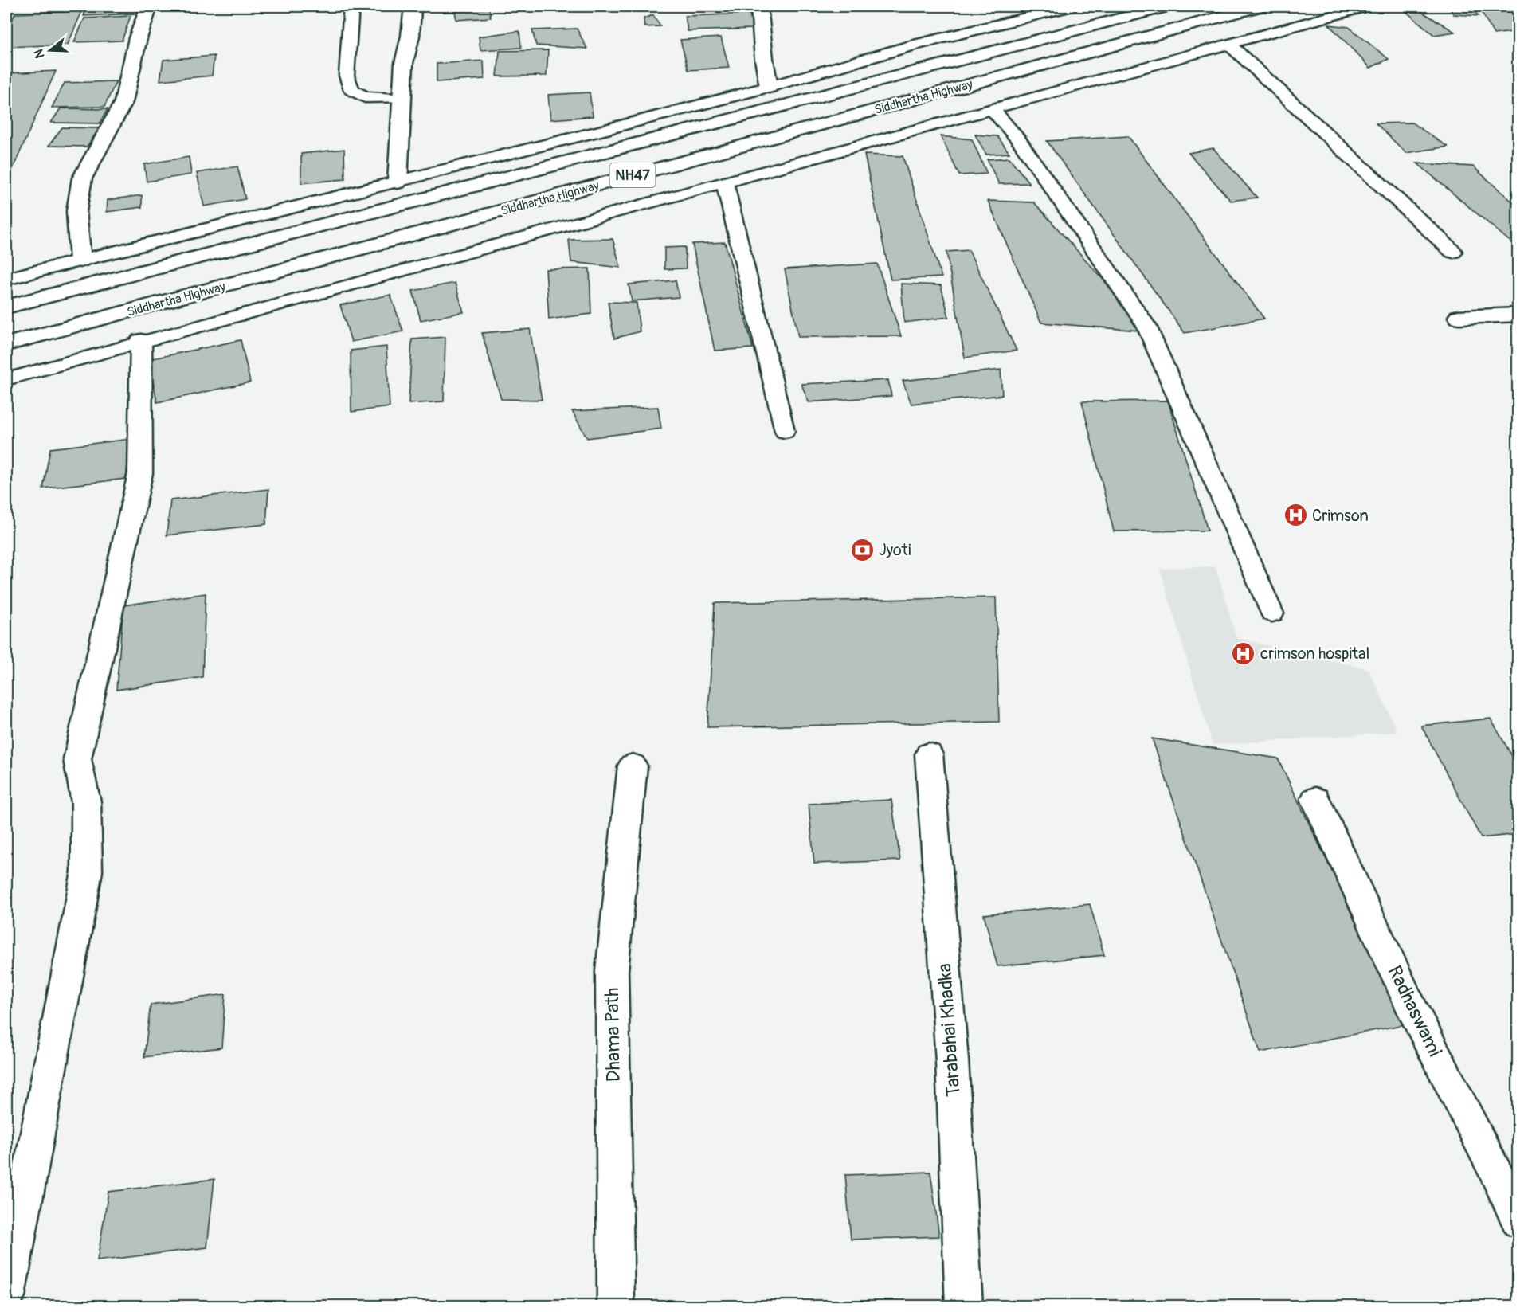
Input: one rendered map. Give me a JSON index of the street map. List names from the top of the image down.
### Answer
{
  "streets": {
    "main road": [
      "Siddhartha Highway",
      "NH47",
      "Radhaswami",
      "Tarabahai Khadka",
      "Dhama Path"
    ]
  },
  "places": {
    "hospital": ["Crimson", "crimson hospital"],
    "bank": ["Jyoti"]
  },
  "north": "left"
}
